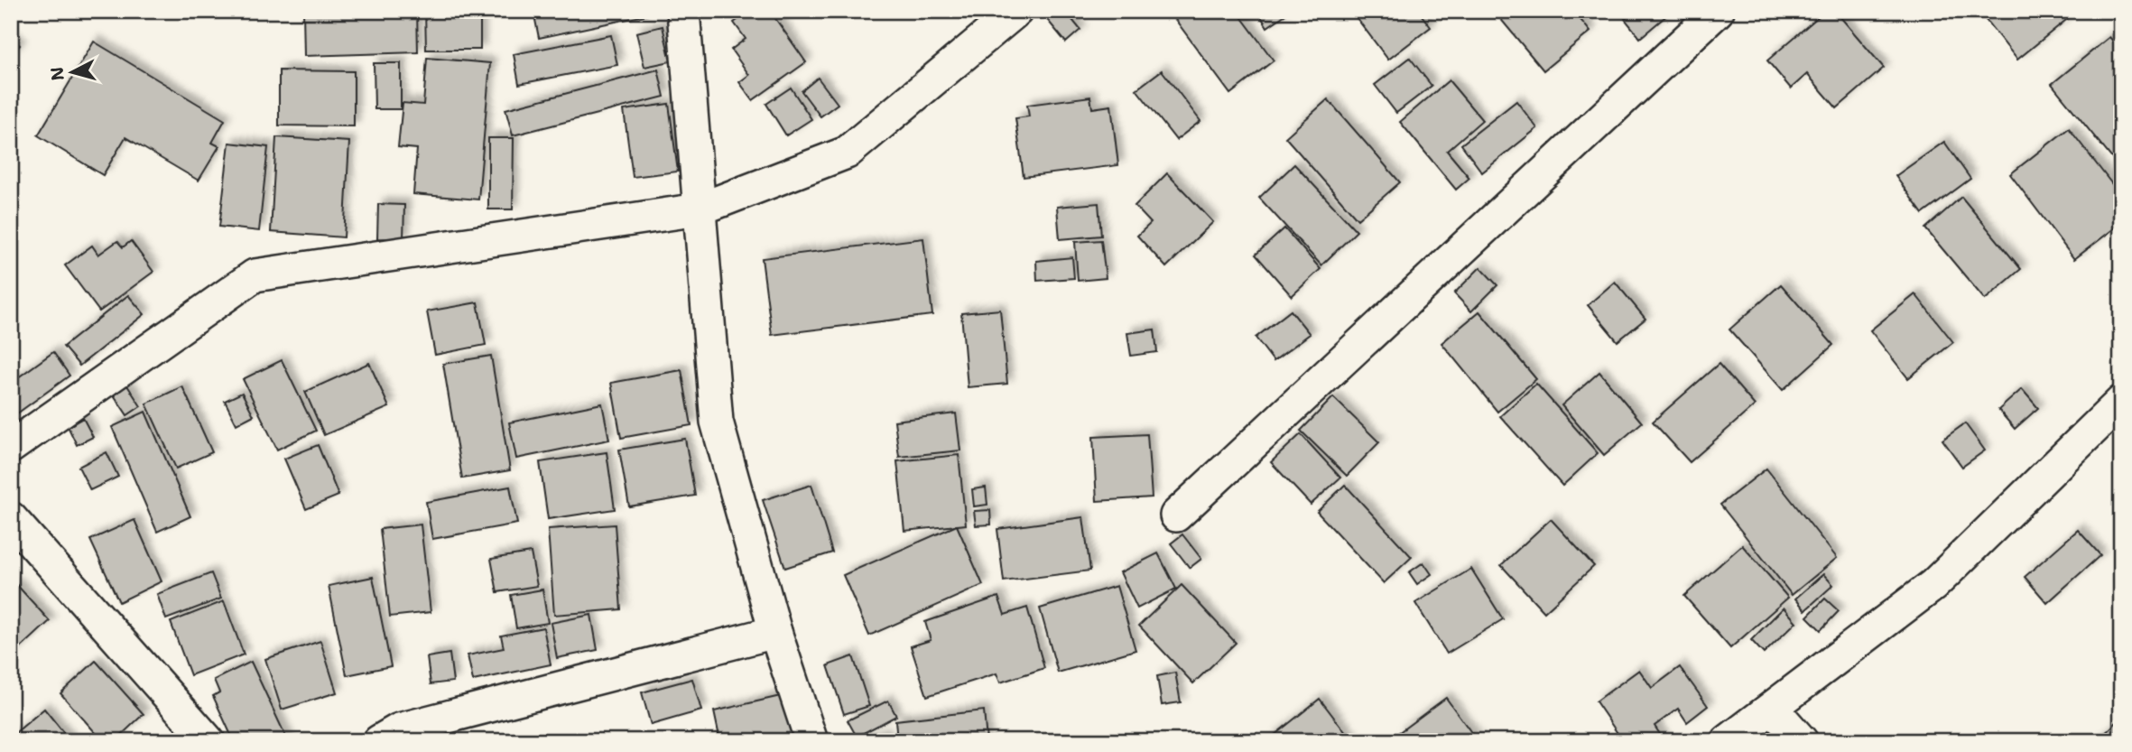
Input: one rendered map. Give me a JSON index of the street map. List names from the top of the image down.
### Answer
{
  "north": "left"
}
